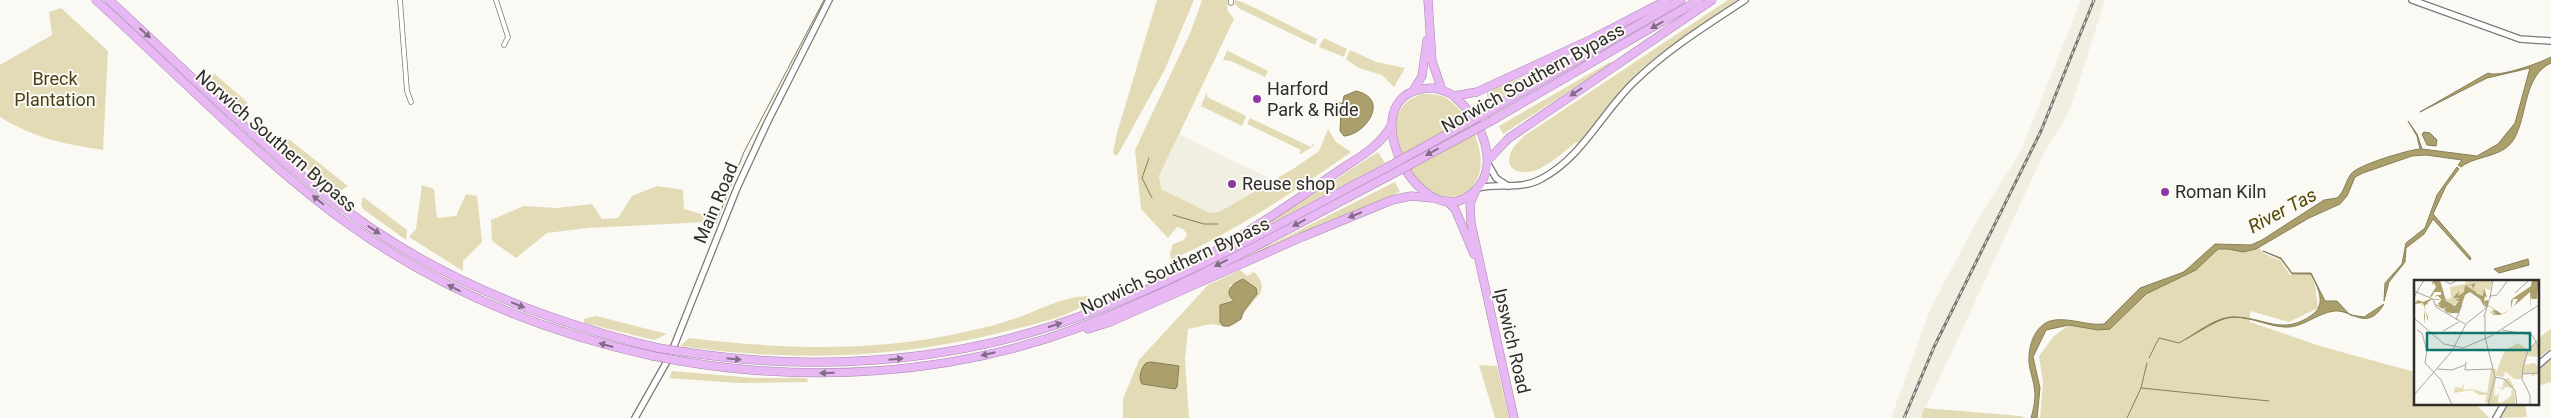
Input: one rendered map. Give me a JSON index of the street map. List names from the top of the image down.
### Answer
{
  "streets": {
    "highway": ["Norwich Southern Bypass", "Ipswich Road"],
    "street": ["Main Road"]
  },
  "water": ["River Tas"],
  "parks": ["Breck Plantation"],
  "places": ["Harford Park & Ride", "Reuse shop", "Roman Kiln"]
}
